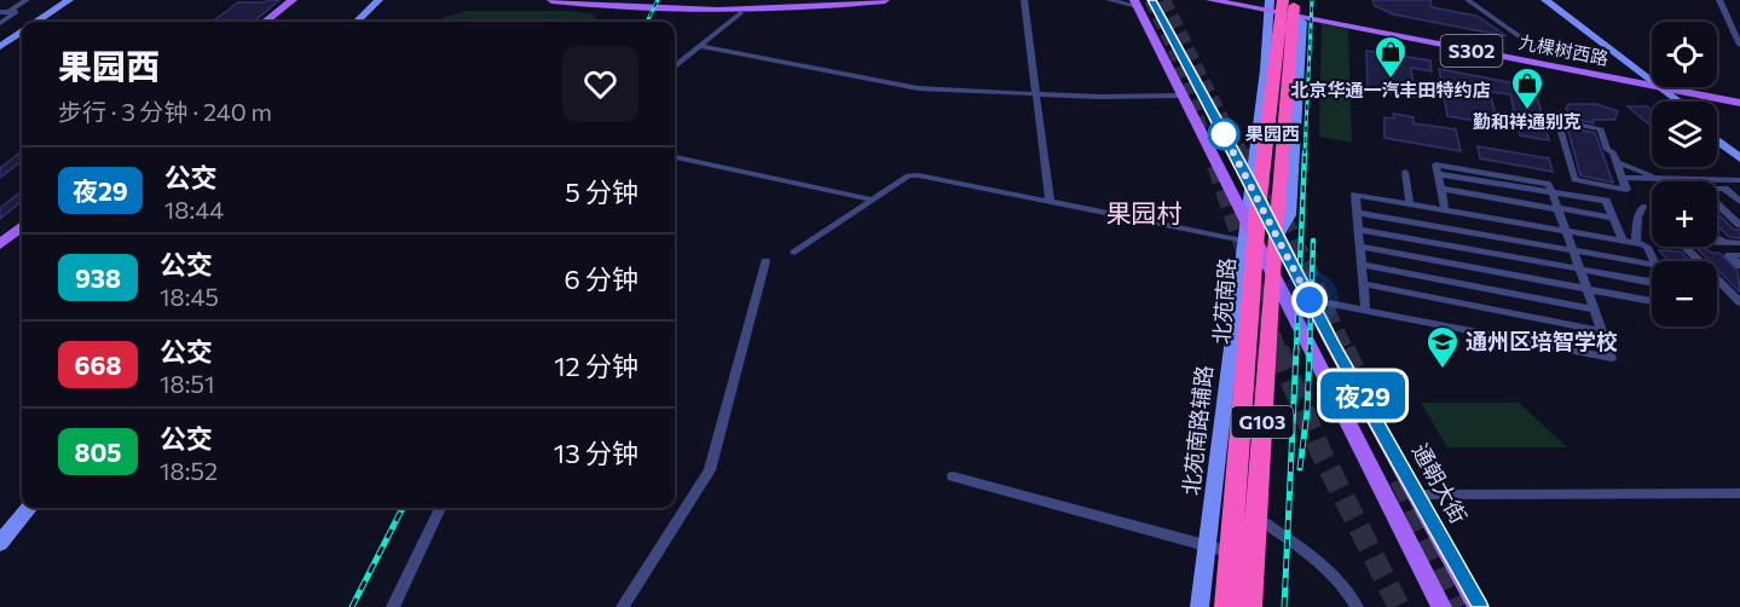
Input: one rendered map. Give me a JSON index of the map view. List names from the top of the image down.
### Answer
{
  "streets": {
    "highway": ["北苑南路", "G103"],
    "main road": ["S302", "九棵树西路", "通朝大街"],
    "street": ["北苑南路辅路"]
  },
  "crossings": [
    ["九棵树西路", "北苑南路"],
    ["九棵树西路", "北苑南路辅路"],
    ["北苑南路", "北苑南路辅路"],
    ["北苑南路", "通朝大街"],
    ["北苑南路辅路", "通朝大街"]
  ],
  "districts": ["果园村"],
  "places": {
    "shop": ["北京华通一汽丰田特约店", "勤和祥通别克"],
    "other": ["果园西"],
    "school or university": ["通州区培智学校"]
  },
  "lines": ["bus line 夜29"],
  "page": {
    "on_map": "夜29",
    "map_buttons": ["+", "−"],
    "heading": ["果园西", "步行 · 3 分钟 · 240 m"],
    "list": [
      {
        "mark": "夜29",
        "name": "公交",
        "note": "18:44",
        "value": "5 分钟"
      },
      {
        "mark": "938",
        "name": "公交",
        "note": "18:45",
        "value": "6 分钟"
      },
      {
        "mark": "668",
        "name": "公交",
        "note": "18:51",
        "value": "12 分钟"
      },
      {
        "mark": "805",
        "name": "公交",
        "note": "18:52",
        "value": "13 分钟"
      }
    ]
  }
}
